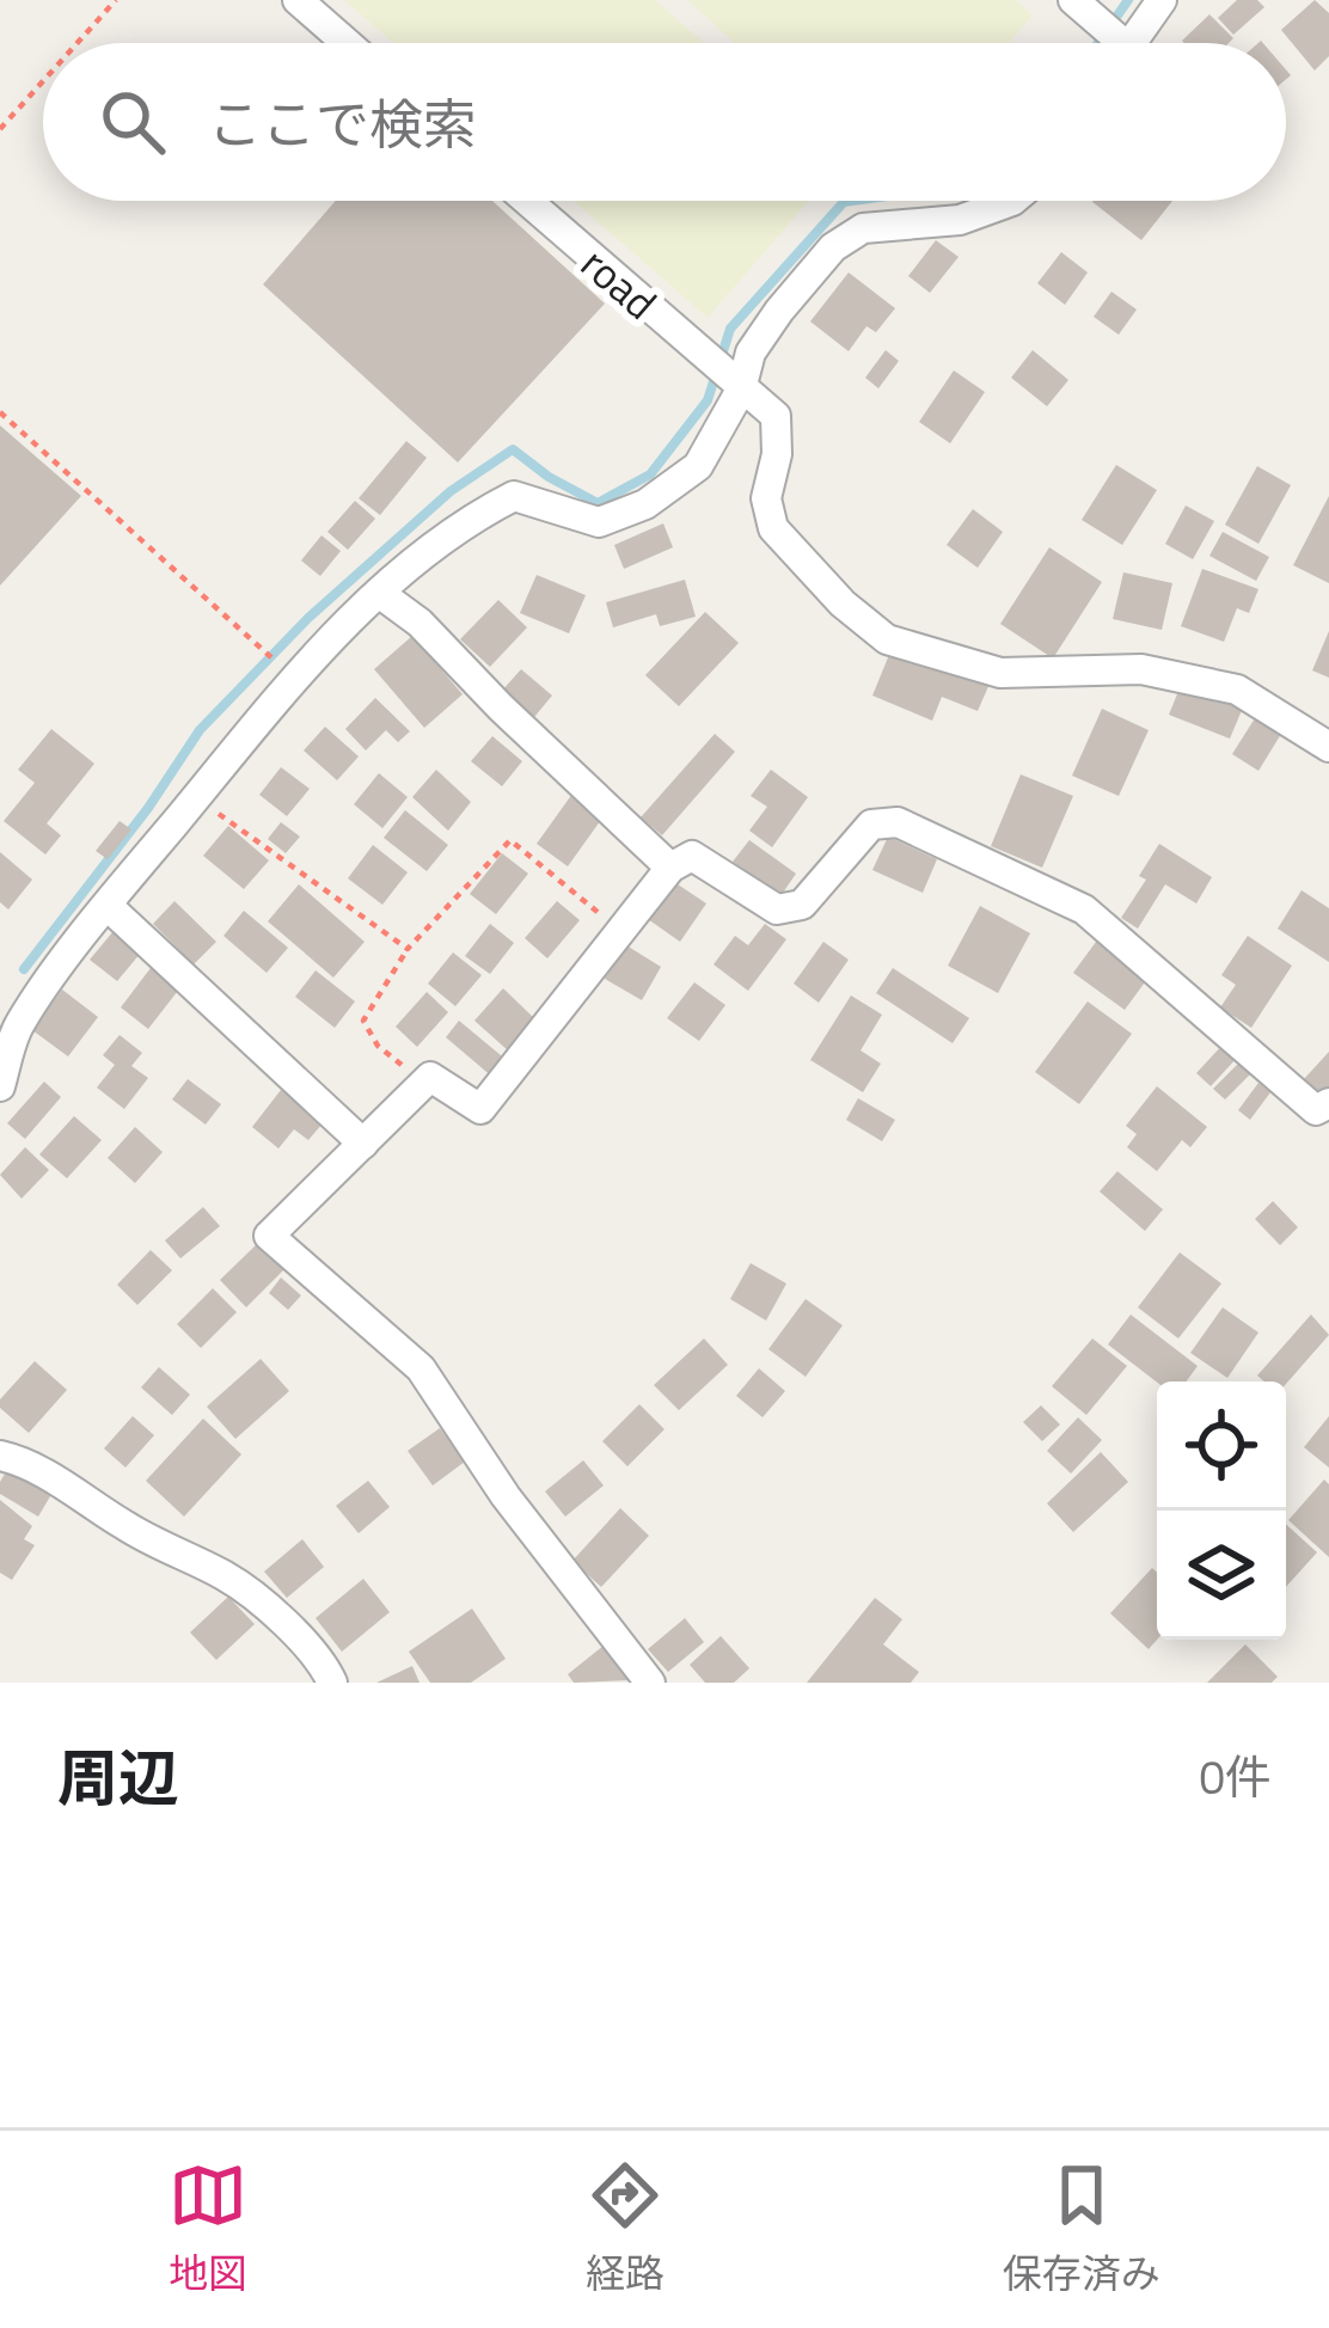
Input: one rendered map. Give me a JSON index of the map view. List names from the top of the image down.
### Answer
{
  "streets": {
    "street": ["road"]
  },
  "page": {
    "search": "ここで検索",
    "heading": ["周辺", "0件"],
    "nav": ["地図", "経路", "保存済み"]
  }
}
